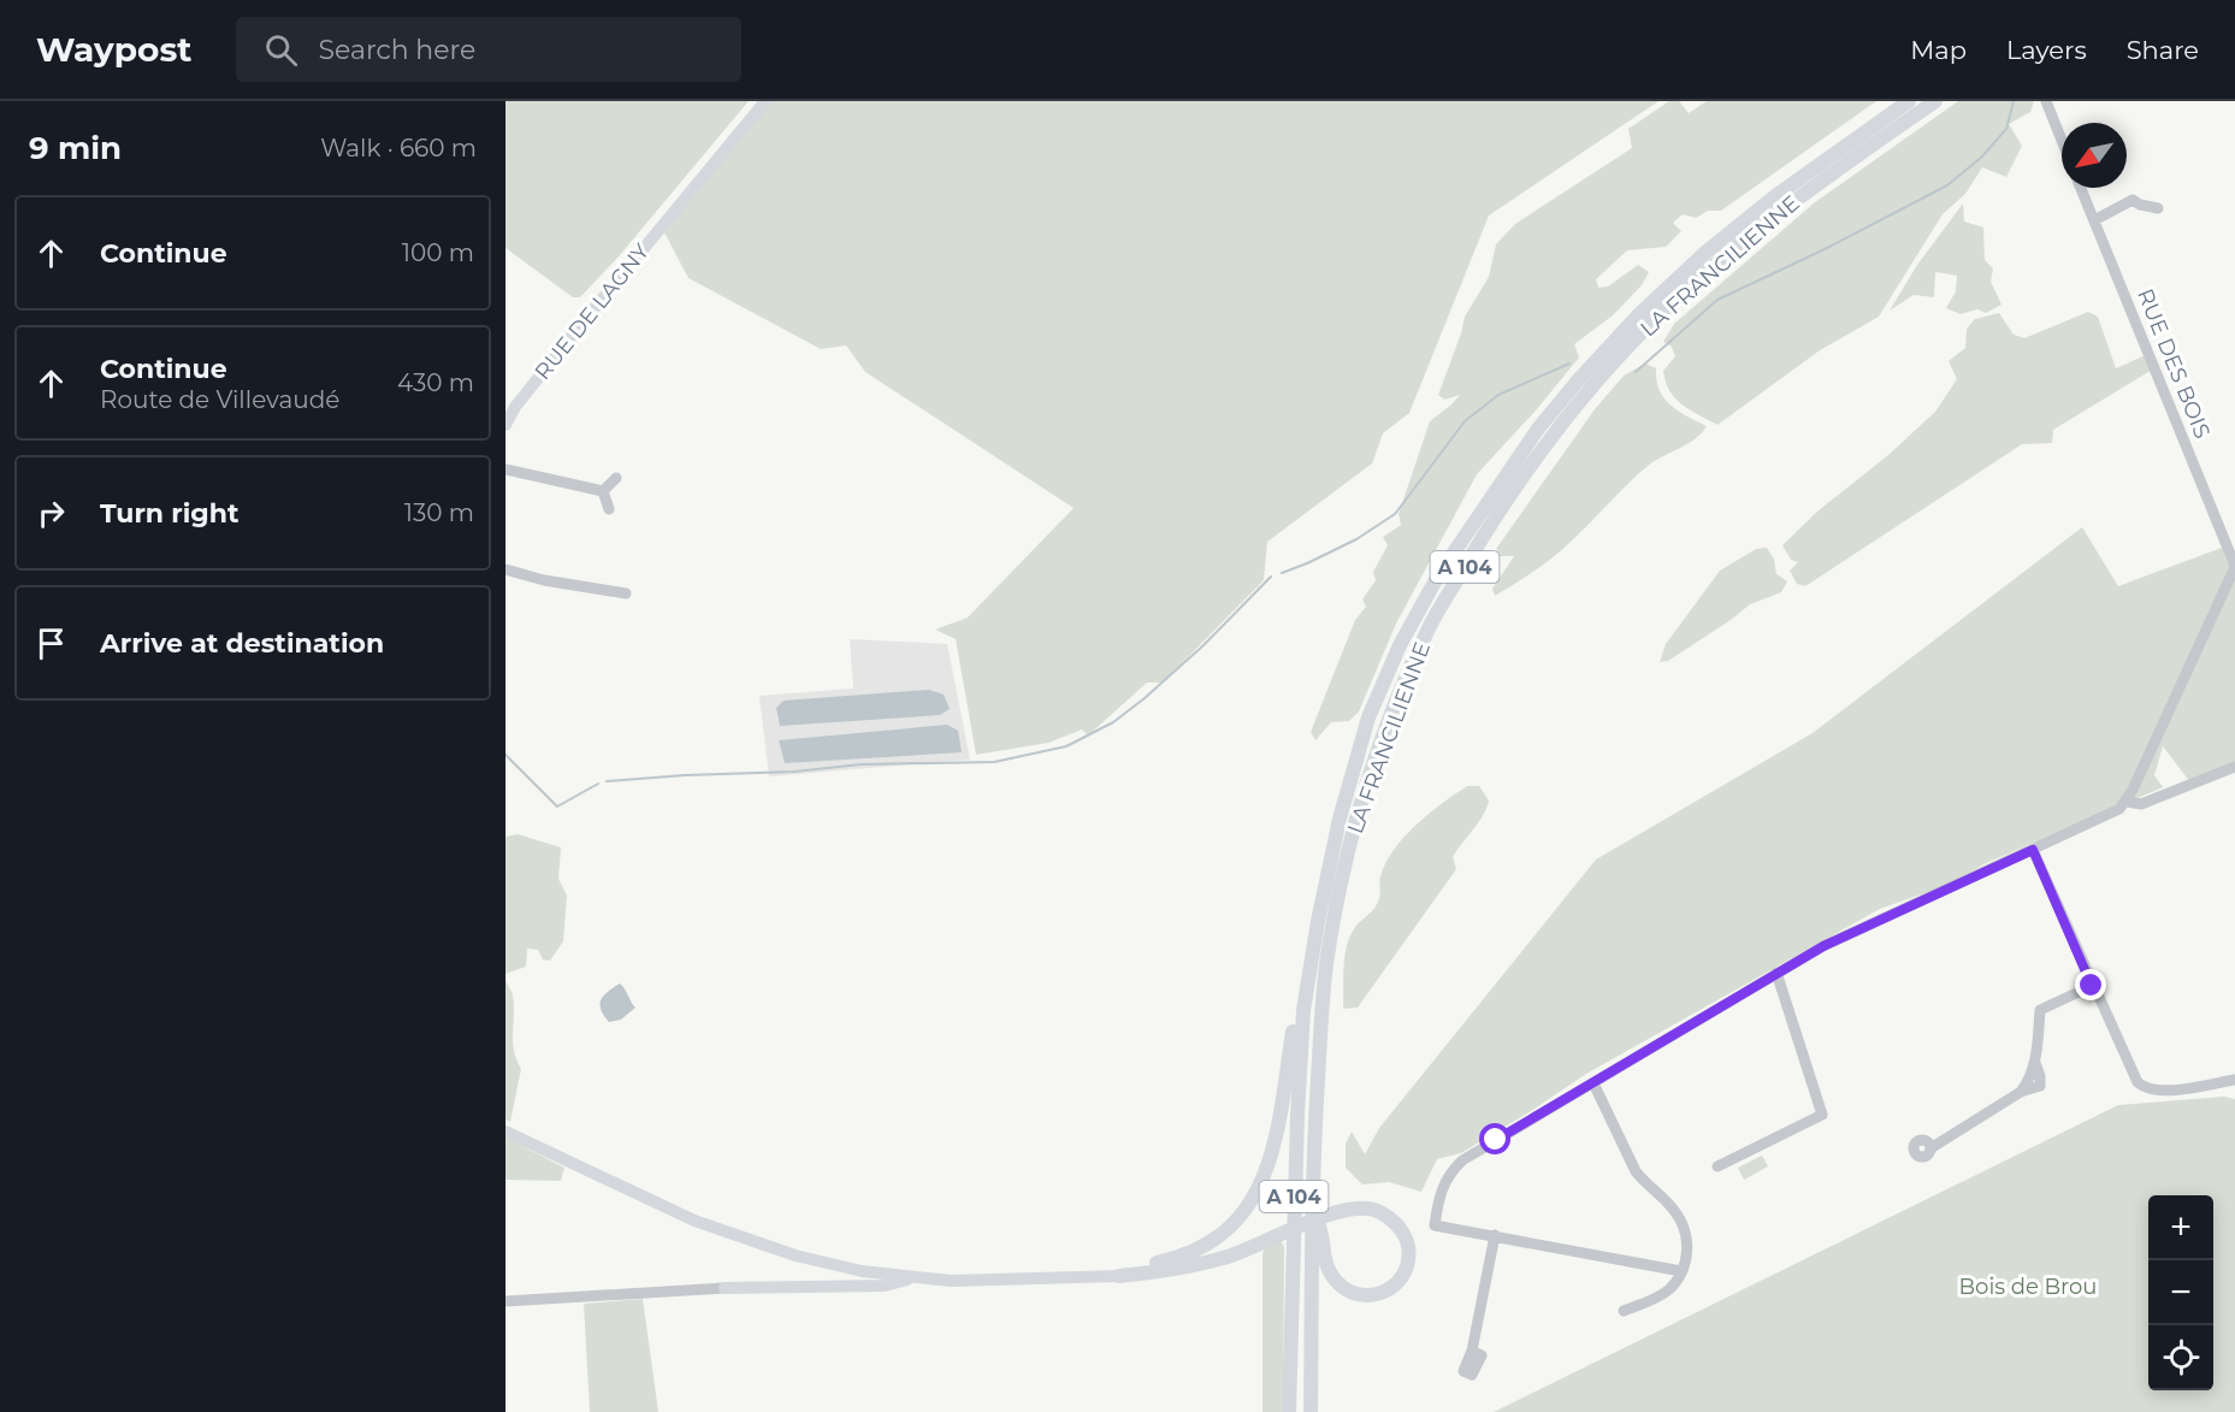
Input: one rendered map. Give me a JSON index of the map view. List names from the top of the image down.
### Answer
{
  "streets": {
    "highway": ["LA FRANCILIENNE", "A 104"],
    "main road": ["RUE DE LAGNY"],
    "street": ["RUE DES BOIS"]
  },
  "parks": ["Bois de Brou"],
  "north": "bottom left",
  "page": {
    "header": "Waypost",
    "search": "Search here",
    "nav": ["Map", "Layers", "Share"],
    "heading": ["9 min", "Walk · 660 m"],
    "list": [
      ["Continue", "100 m"],
      ["Continue", "Route de Villevaudé", "430 m"],
      ["Turn right", "130 m"],
      "Arrive at destination"
    ],
    "map_buttons": ["+", "−"]
  }
}
